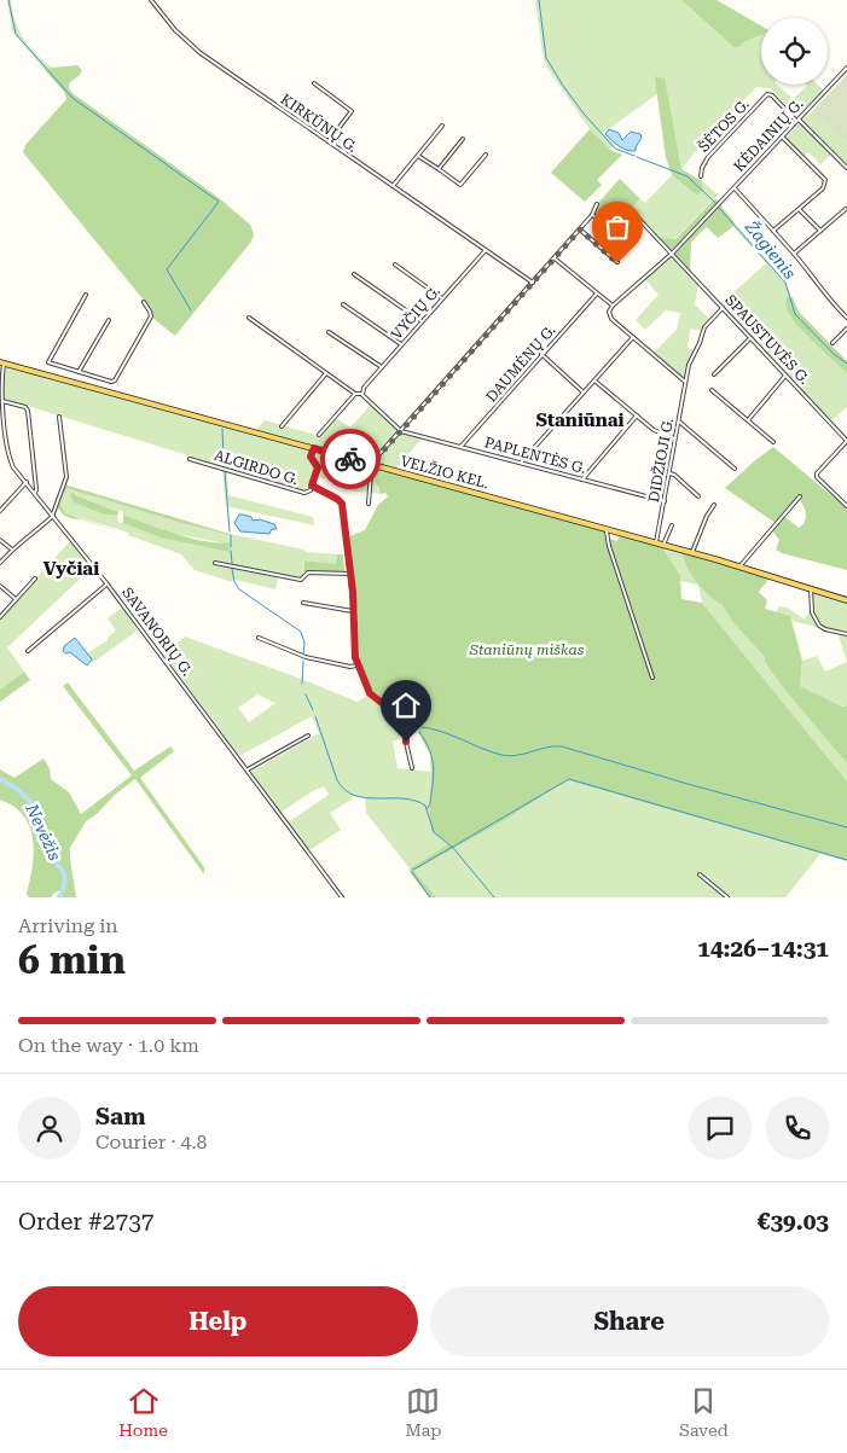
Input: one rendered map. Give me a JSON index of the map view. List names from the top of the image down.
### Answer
{
  "streets": {
    "main road": ["VELŽIO KEL."],
    "street": [
      "KIRKŪNŲ G.",
      "ŠĖTOS G.",
      "KĖDAINIŲ G.",
      "VYČIŲ G.",
      "SPAUSTUVĖS G.",
      "DAUMĖNŲ G.",
      "PAPLENTĖS G.",
      "DIDŽIOJI G.",
      "ALGIRDO G.",
      "SAVANORIŲ G."
    ]
  },
  "crossings": [
    ["KIRKŪNŲ G.", "VYČIŲ G."],
    ["ŠĖTOS G.", "KĖDAINIŲ G."],
    ["KĖDAINIŲ G.", "SPAUSTUVĖS G."],
    ["SPAUSTUVĖS G.", "DIDŽIOJI G."],
    ["DAUMĖNŲ G.", "PAPLENTĖS G."],
    ["PAPLENTĖS G.", "DIDŽIOJI G."],
    ["DIDŽIOJI G.", "VELŽIO KEL."],
    ["VELŽIO KEL.", "SAVANORIŲ G."]
  ],
  "districts": ["Staniūnai", "Vyčiai"],
  "water": ["Žagienis", "Nevėžis"],
  "parks": ["Staniūnų miškas"],
  "page": {
    "heading": ["6 min", "Arriving in", "14:26–14:31"],
    "panel": [
      "Sam",
      "Courier · 4.8",
      "Order #2737",
      "€39.03"
    ],
    "bar": "On the way · 1.0 km",
    "buttons": ["Help", "Share"],
    "tabs": ["Home", "Map", "Saved"]
  }
}
